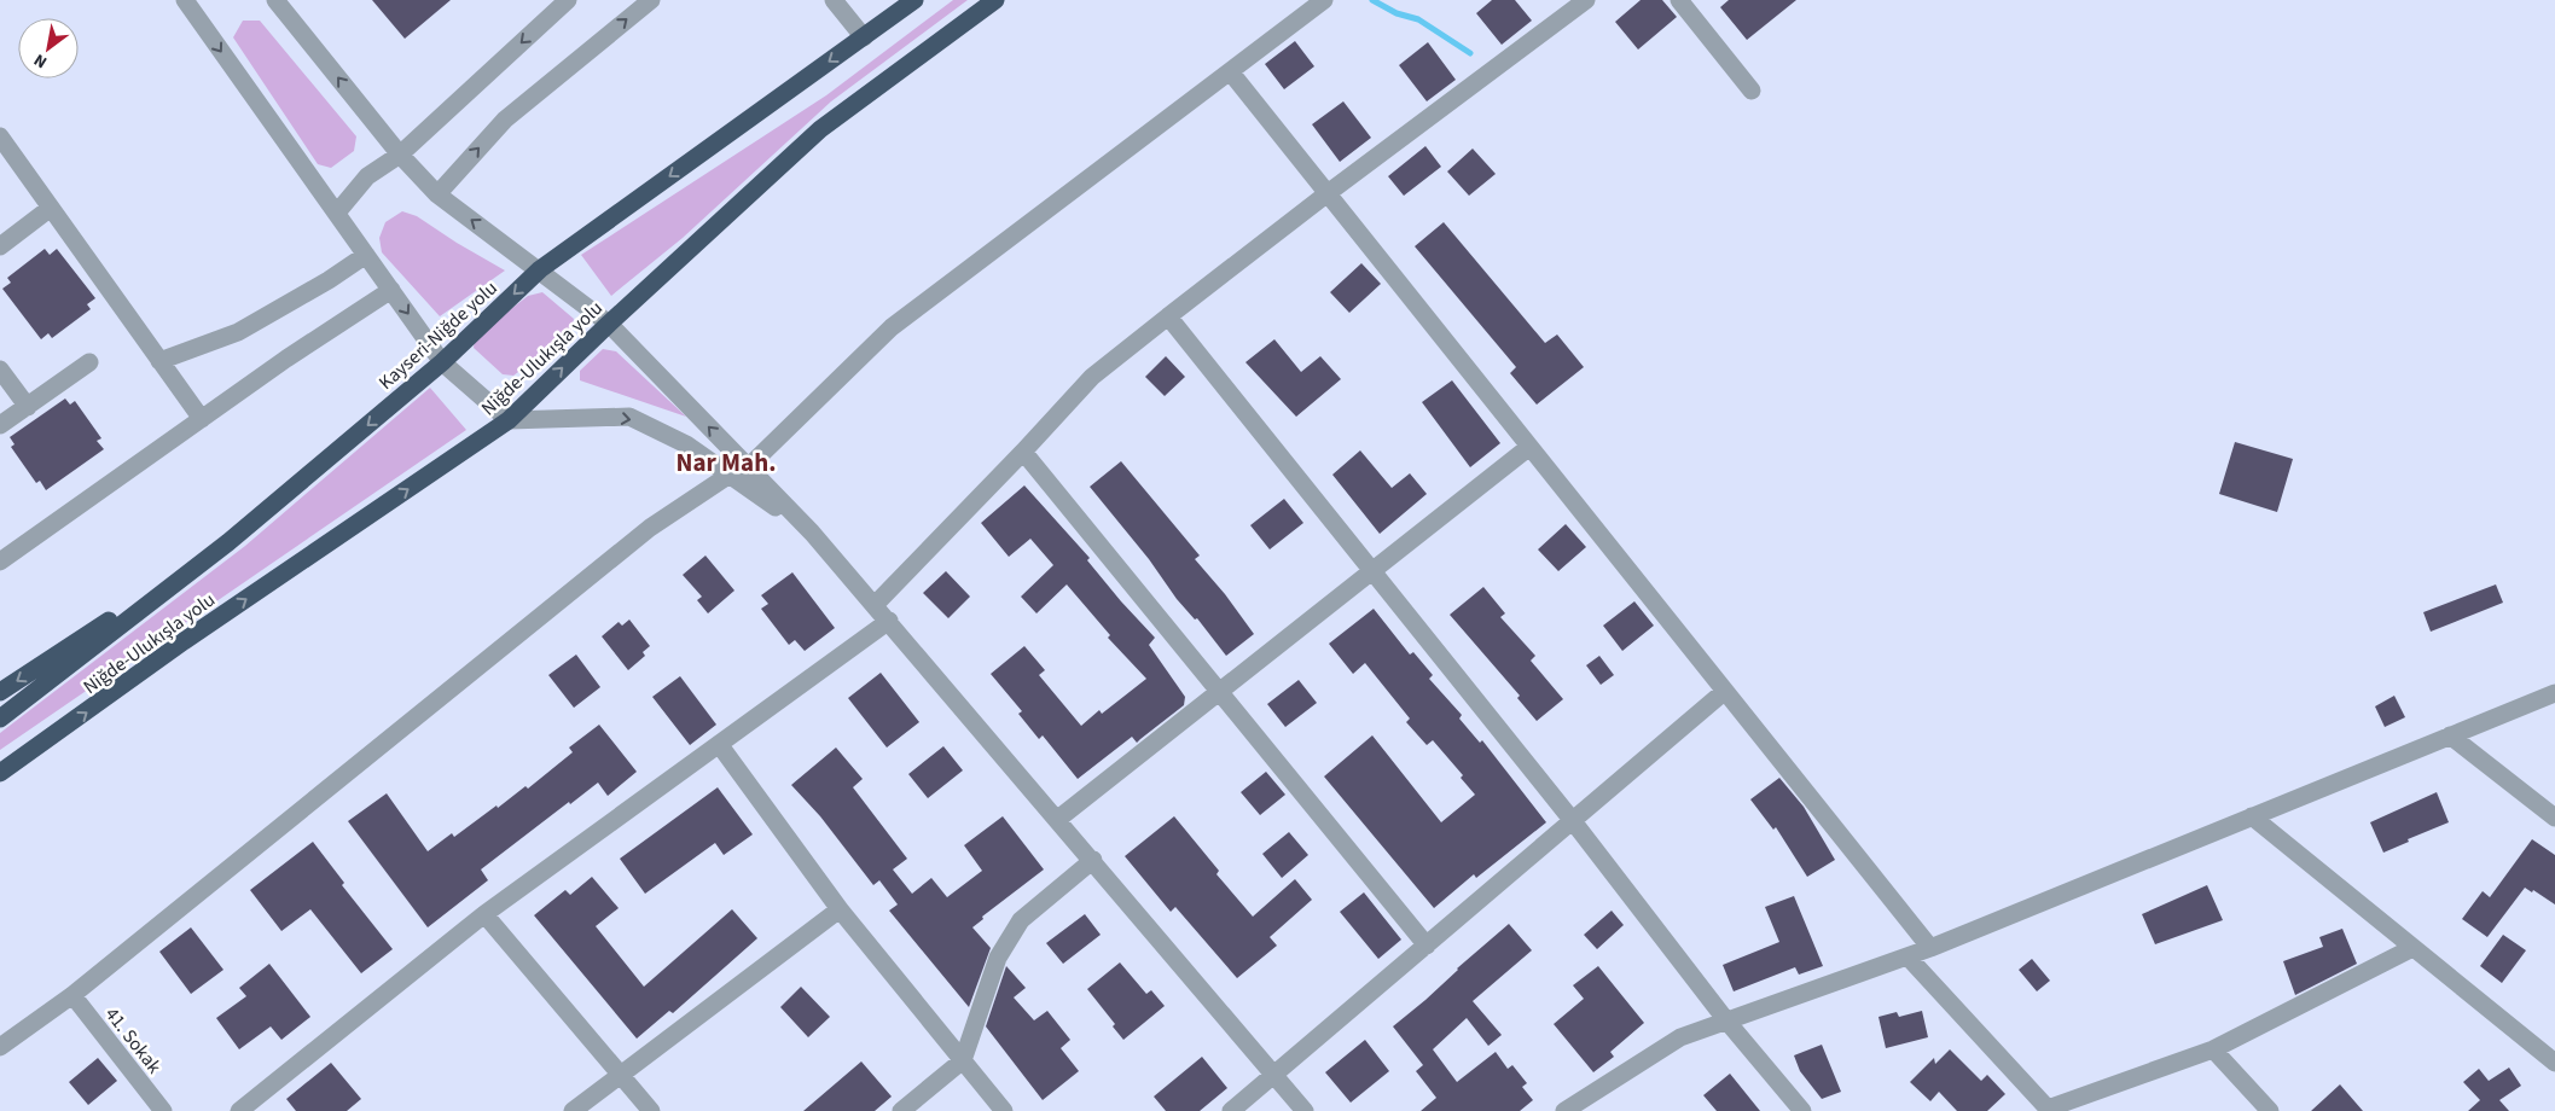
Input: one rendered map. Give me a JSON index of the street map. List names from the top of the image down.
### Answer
{
  "streets": {
    "highway": ["Kayseri-Niğde yolu", "Niğde-Ulukışla yolu"],
    "street": ["41. Sokak"]
  },
  "one_way": ["Kayseri-Niğde yolu"],
  "districts": ["Nar Mah."],
  "north": "bottom left"
}
